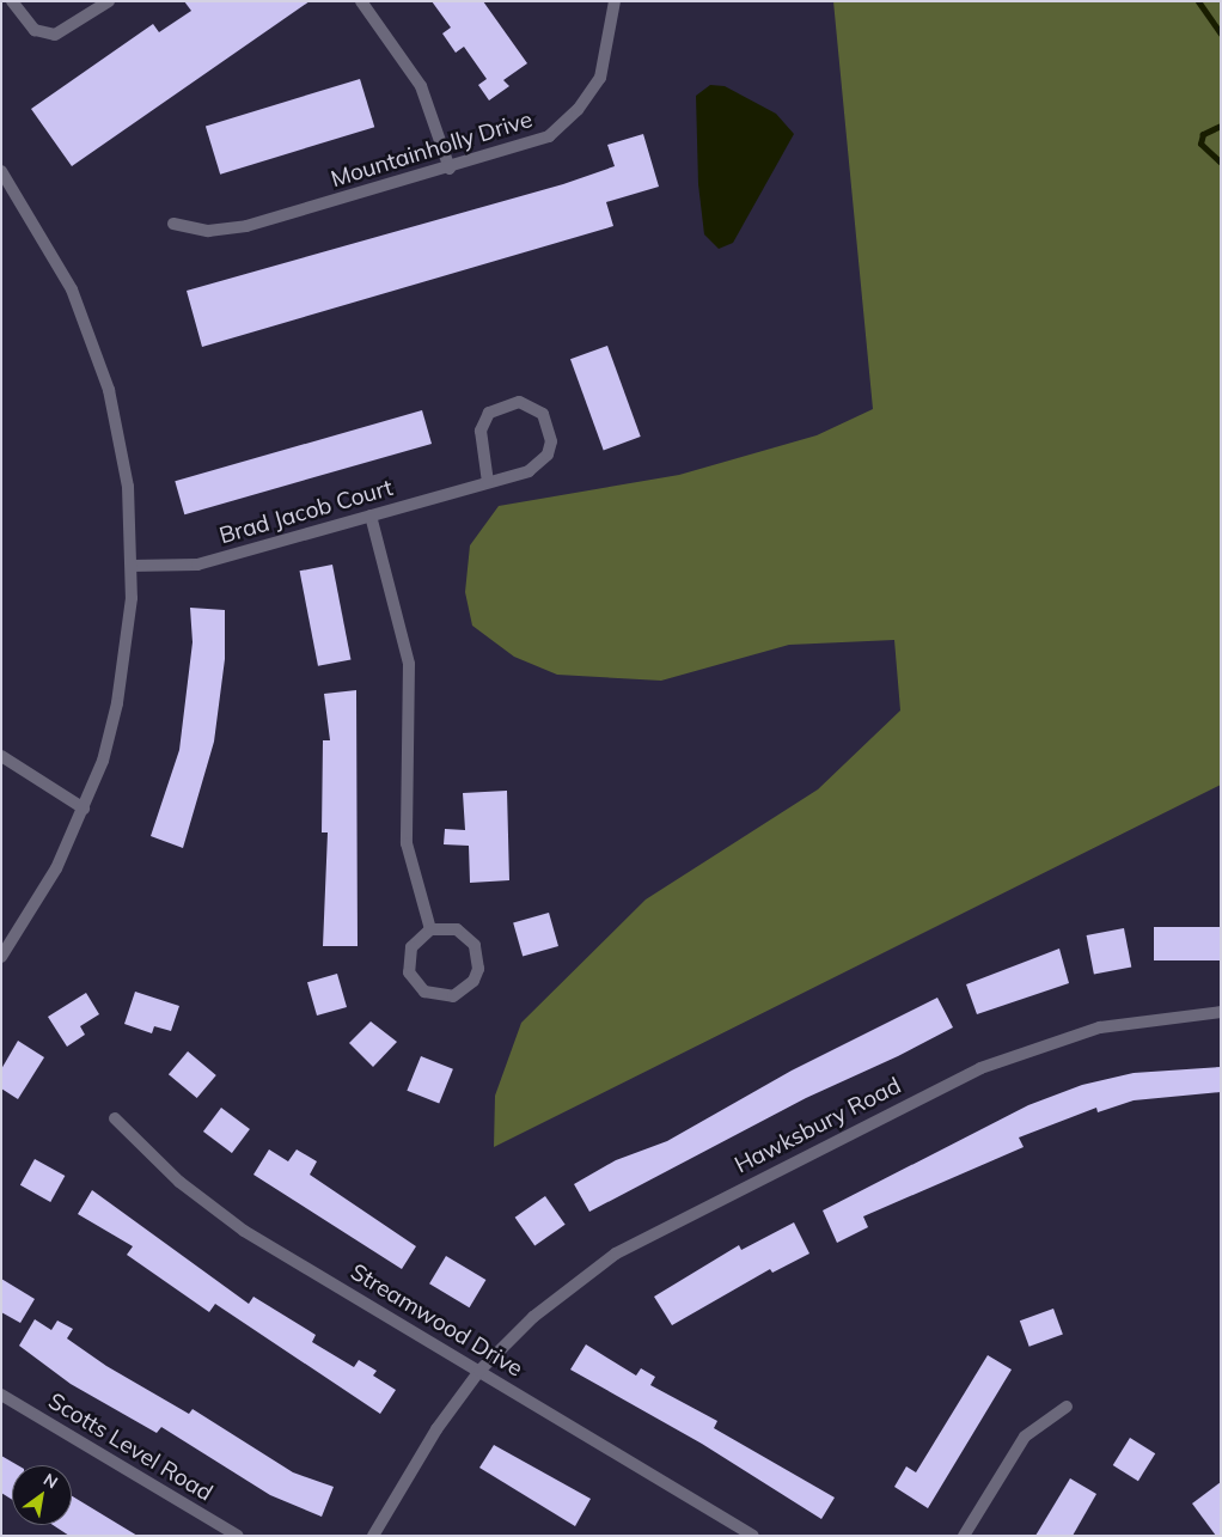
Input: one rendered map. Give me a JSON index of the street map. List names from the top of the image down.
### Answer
{
  "streets": {
    "street": [
      "Mountainholly Drive",
      "Brad Jacob Court",
      "Hawksbury Road",
      "Streamwood Drive",
      "Scotts Level Road"
    ]
  },
  "crossings": [
    ["Hawksbury Road", "Streamwood Drive"]
  ],
  "north": "top right"
}
